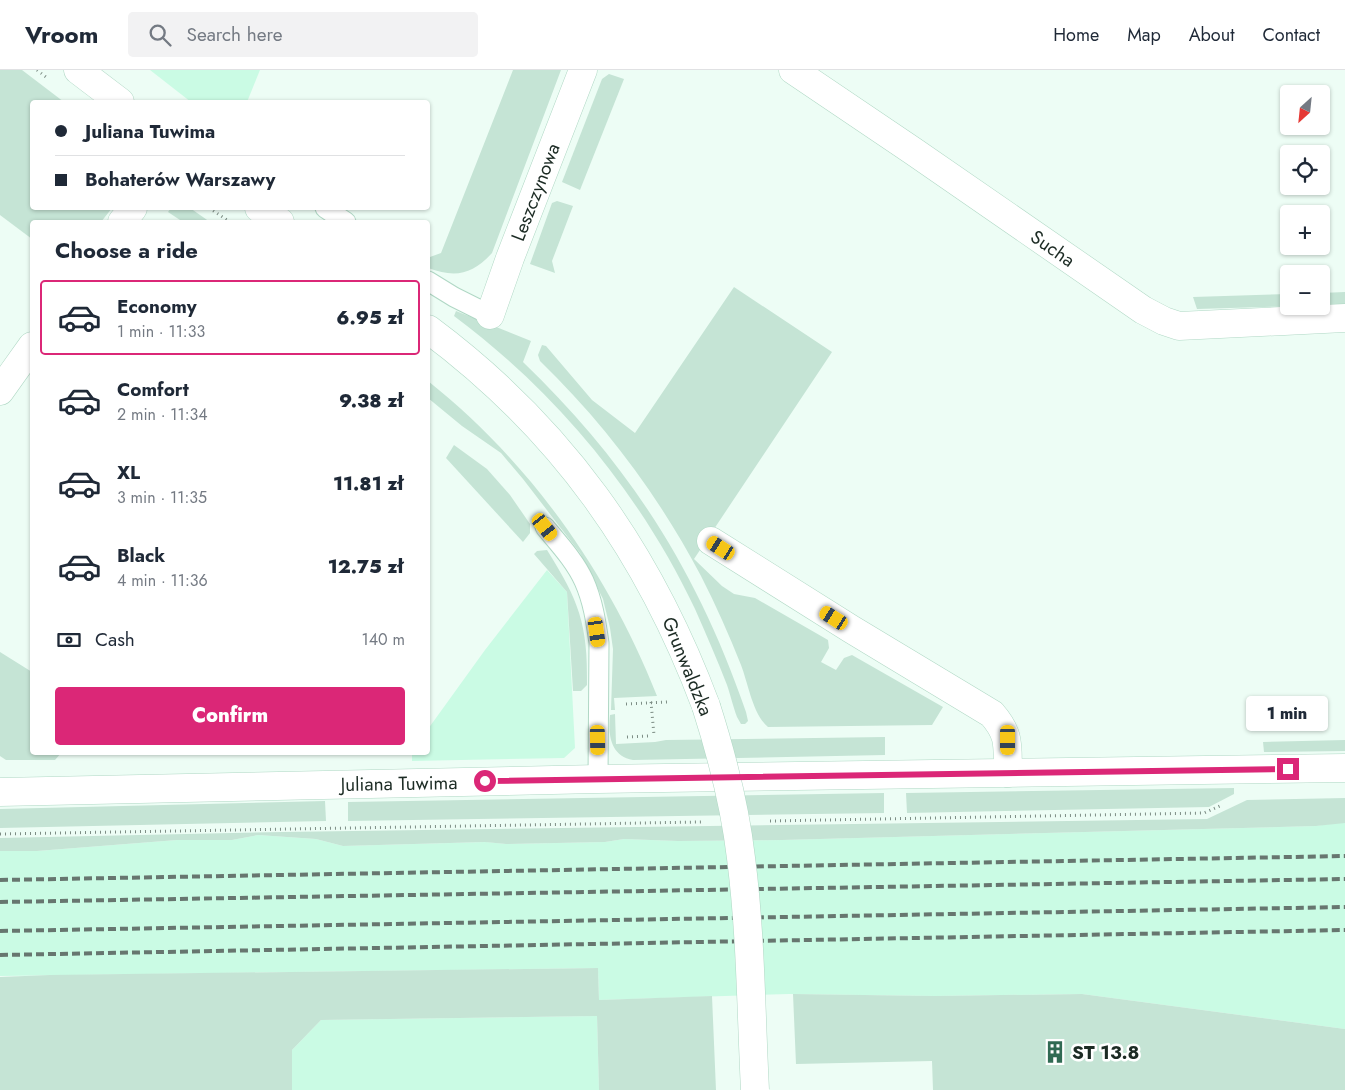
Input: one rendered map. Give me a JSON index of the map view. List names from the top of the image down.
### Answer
{
  "streets": {
    "street": [
      "Leszczynowa",
      "Sucha",
      "Grunwaldzka",
      "Juliana Tuwima"
    ]
  },
  "places": {
    "building": ["ST 13.8"]
  },
  "north": "bottom left",
  "page": {
    "header": "Vroom",
    "search": "Search here",
    "nav": [
      "Home",
      "Map",
      "About",
      "Contact"
    ],
    "map_buttons": ["+", "−"],
    "banner": ["Juliana Tuwima", "Bohaterów Warszawy"],
    "heading": "Choose a ride",
    "list": [
      {
        "name": "Economy",
        "note": "1 min · 11:33",
        "value": "6.95 zł"
      },
      {
        "name": "Comfort",
        "note": "2 min · 11:34",
        "value": "9.38 zł"
      },
      {
        "name": "XL",
        "note": "3 min · 11:35",
        "value": "11.81 zł"
      },
      {
        "name": "Black",
        "note": "4 min · 11:36",
        "value": "12.75 zł"
      }
    ],
    "pay": ["Cash", "140 m"],
    "buttons": "Confirm",
    "bubble": "1 min"
  }
}
